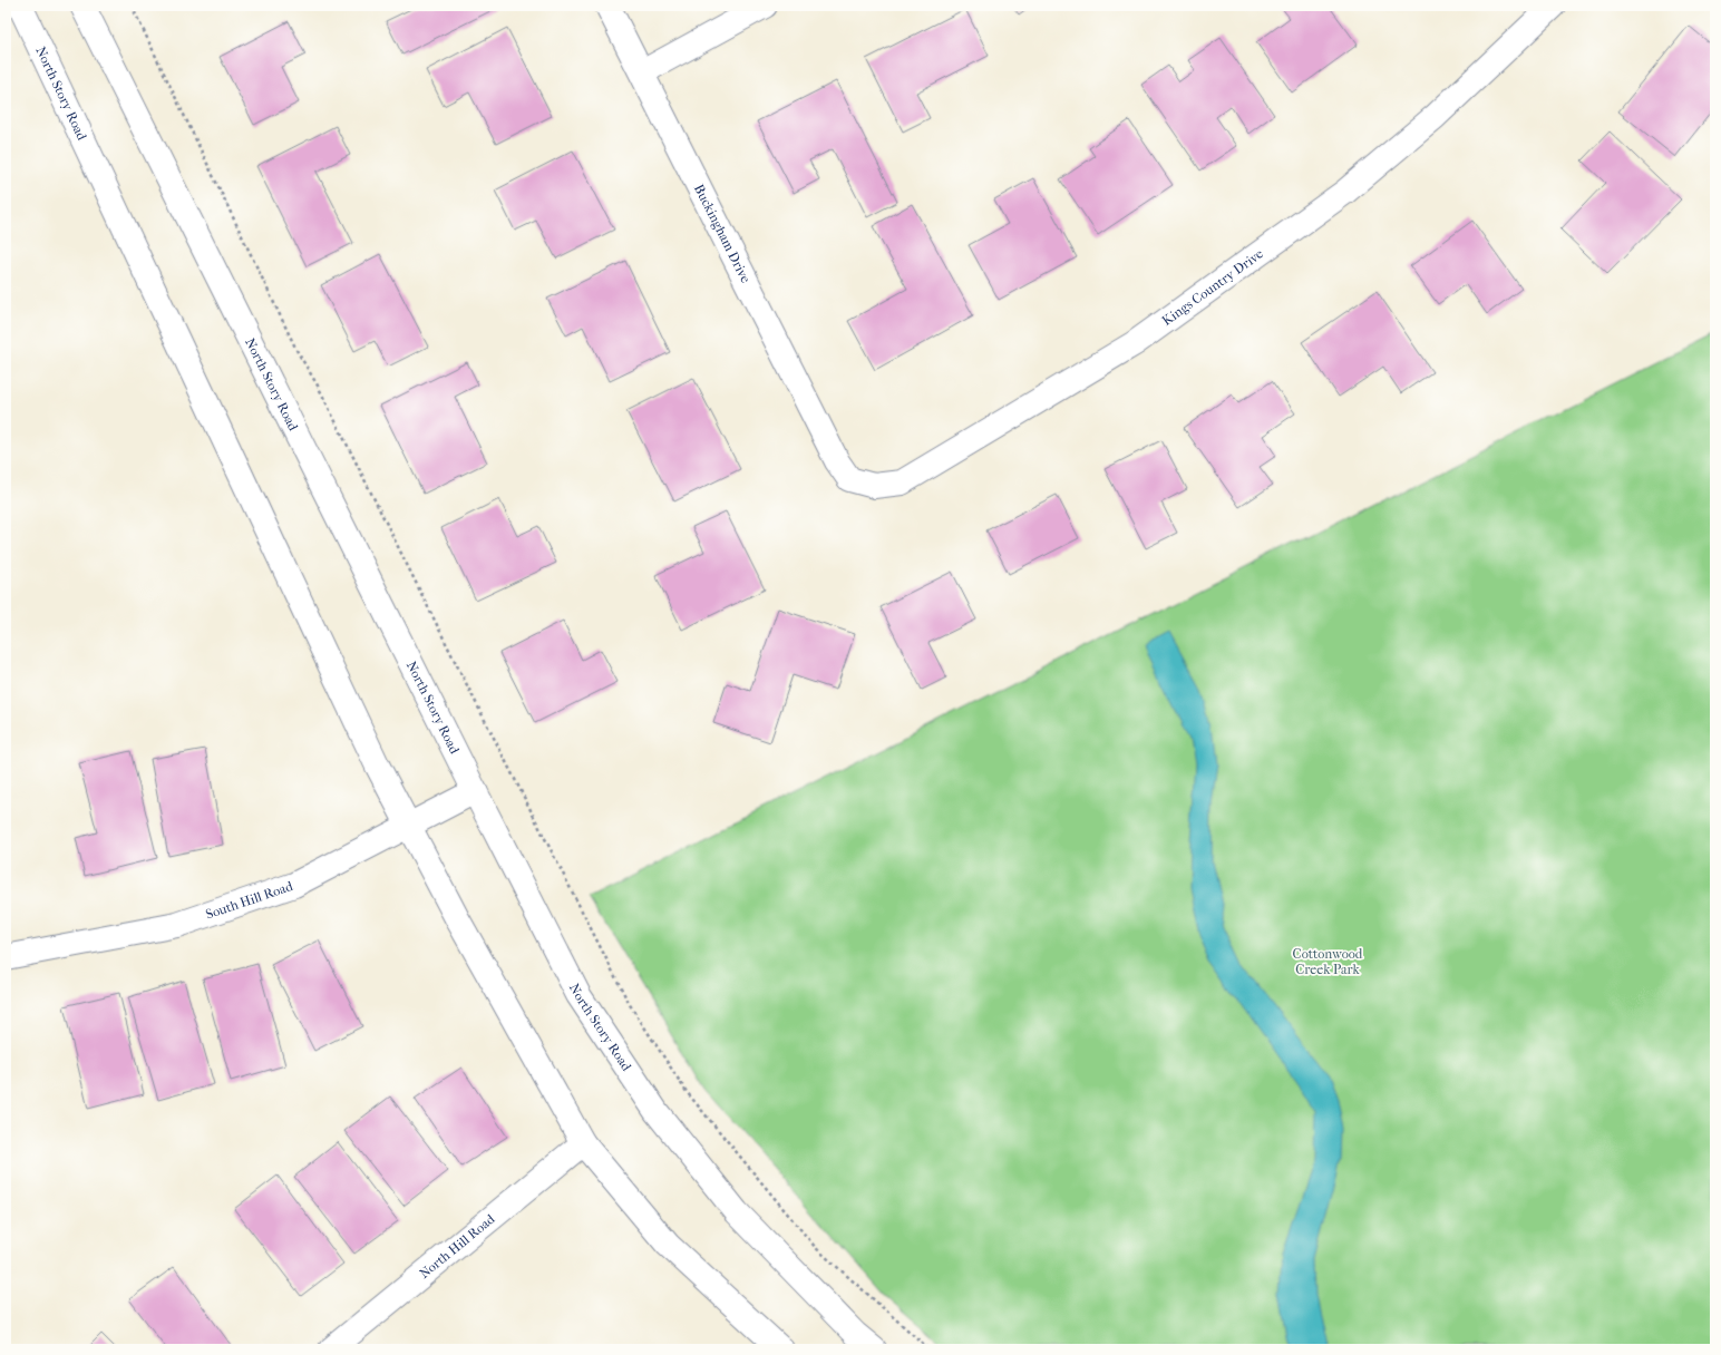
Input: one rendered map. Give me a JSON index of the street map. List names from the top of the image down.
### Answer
{
  "streets": {
    "main road": [
      "North Story Road",
      "Buckingham Drive",
      "Kings Country Drive",
      "South Hill Road",
      "North Hill Road"
    ]
  },
  "crossings": [
    ["North Story Road", "South Hill Road"],
    ["North Story Road", "North Hill Road"],
    ["Buckingham Drive", "Kings Country Drive"]
  ],
  "parks": ["Cottonwood Creek Park"]
}
